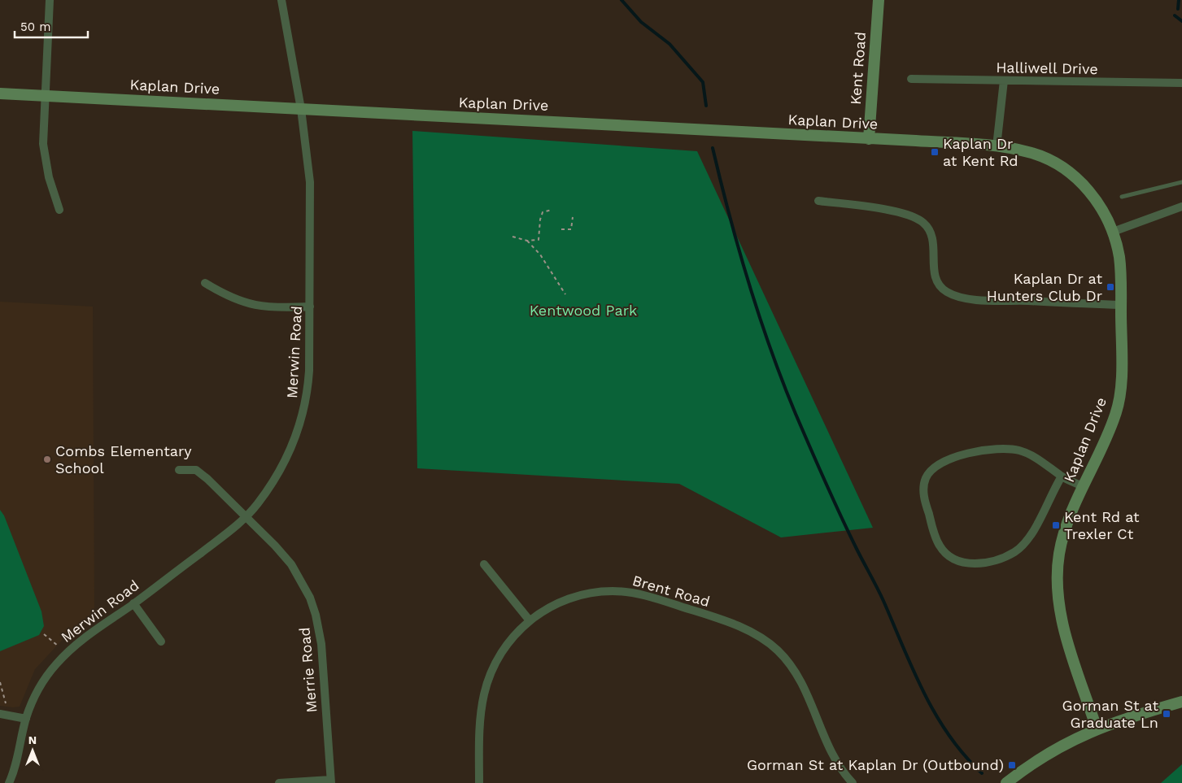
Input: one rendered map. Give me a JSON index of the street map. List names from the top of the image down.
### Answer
{
  "streets": {
    "street": [
      "Kent Road",
      "Halliwell Drive",
      "Kaplan Drive",
      "Merwin Road",
      "Brent Road",
      "Merrie Road"
    ]
  },
  "crossings": [
    ["Kent Road", "Kaplan Drive"],
    ["Kaplan Drive", "Merwin Road"],
    ["Merwin Road", "Merrie Road"]
  ],
  "parks": ["Kentwood Park"],
  "places": {
    "transit": [
      "Kaplan Dr at Kent Rd",
      "Kaplan Dr at Hunters Club Dr",
      "Kent Rd at Trexler Ct",
      "Gorman St at Graduate Ln",
      "Gorman St at Kaplan Dr (Outbound)"
    ],
    "other": ["Combs Elementary School"]
  },
  "scale_bar": "50 m",
  "north": "top"
}
